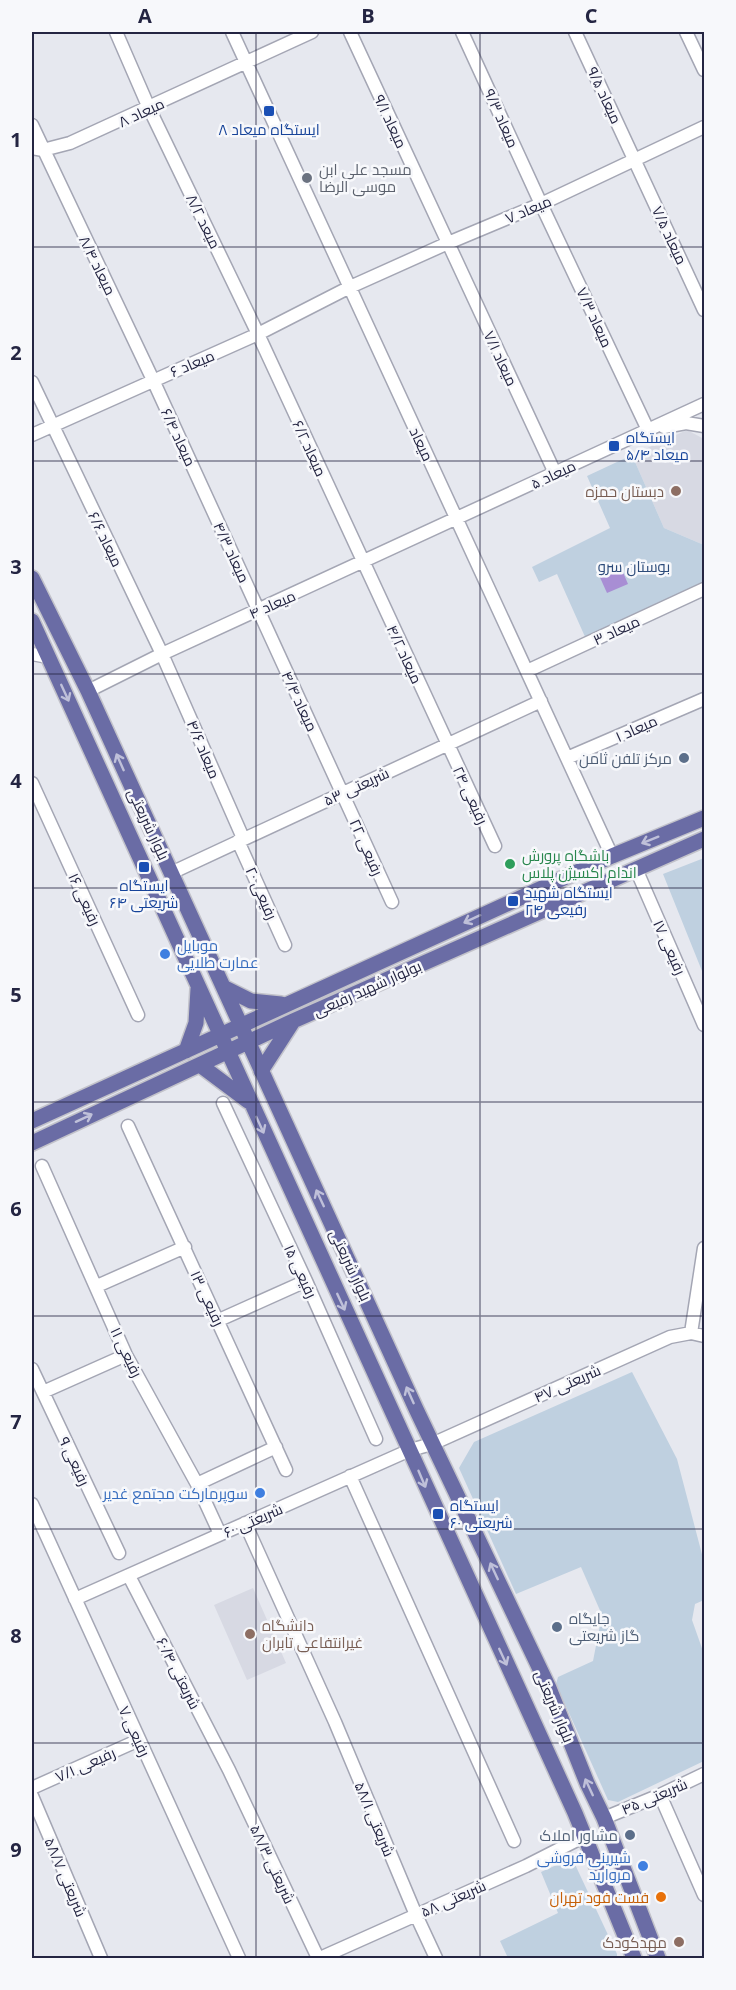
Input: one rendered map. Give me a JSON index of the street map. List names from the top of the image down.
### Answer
{
  "streets": {
    "main road": ["بلوار شریعتی", "بولوار شهید رفیعی"],
    "street": [
      "میعاد ۹/۵",
      "میعاد ۸",
      "میعاد ۹/۳",
      "میعاد ۹/۱",
      "میعاد ۷",
      "میعد ۸/۲",
      "میعاد ۷/۵",
      "میعاد ۸/۴",
      "میعاد ۷/۳",
      "میعاد ۷/۱",
      "میعاد ۶",
      "میعاد ۶/۴",
      "میعاد",
      "میعاد ۶/۲",
      "میعاد ۵",
      "میعاد ۶/۶",
      "میعاد ۴/۳",
      "میعاد ۴",
      "میعاد ۳",
      "میعاد ۴/۲",
      "میعاد ۴/۴",
      "میعاد ۱",
      "میعاد ۴/۶",
      "شریعتی ۵۳",
      "رفیعی ۲۴",
      "رفیعی ۲۲",
      "رفیعی ۲۰",
      "رفیعی ۱۶",
      "رفیعی ۱۷",
      "رفیعی ۱۵",
      "رفیعی ۱۳",
      "رفیعی ۱۱",
      "شریعتی ۴۷",
      "رفیعی ۹",
      "شریعتی ۶۰",
      "شریعتی ۶۰/۴",
      "رفیعی ۷",
      "رفیعی ۷/۱",
      "شریعتی ۴۵",
      "شریعتی ۵۸/۱",
      "شریعتی ۵۸/۳",
      "شریعتی ۵۸/۷",
      "شریعتی ۵۸"
    ]
  },
  "crossings": [
    ["میعاد ۹/۵", "میعاد ۷"],
    ["میعاد ۹/۵", "میعاد ۷/۵"],
    ["میعاد ۸", "میعد ۸/۲"],
    ["میعاد ۸", "میعاد ۸/۴"],
    ["میعاد ۸", "میعاد"],
    ["میعاد ۹/۳", "میعاد ۷"],
    ["میعاد ۹/۳", "میعاد ۷/۳"],
    ["میعاد ۹/۱", "میعاد ۷"],
    ["میعاد ۹/۱", "میعاد ۷/۱"],
    ["میعاد ۷", "میعاد ۷/۵"],
    ["میعاد ۷", "میعاد ۷/۳"],
    ["میعاد ۷", "میعاد ۷/۱"],
    ["میعاد ۷", "میعاد ۶"],
    ["میعاد ۷", "میعاد"],
    ["میعد ۸/۲", "میعاد ۶"],
    ["میعد ۸/۲", "میعاد ۶/۲"],
    ["میعاد ۸/۴", "میعاد ۶"],
    ["میعاد ۸/۴", "میعاد ۶/۴"],
    ["میعاد ۷/۳", "میعاد ۵"],
    ["میعاد ۷/۱", "میعاد ۵"],
    ["میعاد ۶", "میعاد ۶/۴"],
    ["میعاد ۶", "میعاد"],
    ["میعاد ۶", "میعاد ۶/۲"],
    ["میعاد ۶", "میعاد ۶/۶"],
    ["میعاد ۶/۴", "میعاد ۴/۳"],
    ["میعاد", "میعاد ۵"],
    ["میعاد", "میعاد ۴"],
    ["میعاد", "میعاد ۳"],
    ["میعاد", "میعاد ۱"],
    ["میعاد", "شریعتی ۵۳"],
    ["میعاد", "بولوار شهید رفیعی"],
    ["میعاد ۶/۲", "میعاد ۴"],
    ["میعاد ۶/۲", "میعاد ۴/۲"],
    ["میعاد ۵", "میعاد ۴"],
    ["میعاد ۶/۶", "میعاد ۴"],
    ["میعاد ۶/۶", "میعاد ۴/۶"],
    ["میعاد ۴/۳", "میعاد ۴"],
    ["میعاد ۴/۳", "میعاد ۴/۴"],
    ["میعاد ۴", "میعاد ۴/۲"],
    ["میعاد ۴", "میعاد ۴/۴"],
    ["میعاد ۴", "میعاد ۴/۶"],
    ["میعاد ۴", "بلوار شریعتی"],
    ["میعاد ۴/۲", "شریعتی ۵۳"],
    ["میعاد ۴/۲", "رفیعی ۲۴"],
    ["میعاد ۴/۴", "شریعتی ۵۳"],
    ["میعاد ۴/۴", "رفیعی ۲۲"],
    ["میعاد ۴/۶", "شریعتی ۵۳"],
    ["میعاد ۴/۶", "رفیعی ۲۰"],
    ["شریعتی ۵۳", "رفیعی ۲۴"],
    ["شریعتی ۵۳", "بلوار شریعتی"],
    ["شریعتی ۵۳", "رفیعی ۲۲"],
    ["شریعتی ۵۳", "رفیعی ۲۰"],
    ["بلوار شریعتی", "بولوار شهید رفیعی"],
    ["بلوار شریعتی", "شریعتی ۴۷"],
    ["بلوار شریعتی", "شریعتی ۶۰"],
    ["بلوار شریعتی", "شریعتی ۴۵"],
    ["بلوار شریعتی", "شریعتی ۵۸"],
    ["رفیعی ۱۷", "بولوار شهید رفیعی"],
    ["رفیعی ۱۱", "شریعتی ۶۰"],
    ["شریعتی ۴۷", "شریعتی ۶۰"],
    ["شریعتی ۶۰", "شریعتی ۶۰/۴"],
    ["شریعتی ۶۰", "رفیعی ۷"],
    ["شریعتی ۶۰", "شریعتی ۵۸/۱"],
    ["شریعتی ۶۰/۴", "شریعتی ۵۸/۳"],
    ["رفیعی ۷", "رفیعی ۷/۱"],
    ["شریعتی ۵۸/۱", "شریعتی ۵۸"],
    ["شریعتی ۵۸/۳", "شریعتی ۵۸"]
  ],
  "parks": ["بوستان سرو"],
  "places": {
    "transit": [
      "ایستگاه میعاد ۸",
      "ایستگاه میعاد ۵/۴",
      "ایستگاه شریعتی ۶۴",
      "ایستگاه شهید رفیعی ۲۴",
      "ایستگاه شریعتی ۶۰"
    ],
    "other": [
      "مسجد علی ابن موسی الرضا",
      "دبستان حمزه",
      "مرکز تلفن ثامن",
      "باشگاه پرورش اندام اکسیژن پلاس",
      "موبایل عمارت طلایی",
      "سوپرمارکت مجتمع غدیر",
      "جایگاه گاز شریعتی",
      "دانشگاه غیرانتفاعی تابران",
      "مشاور املاک",
      "شیرینی فروشی مروارید",
      "فست فود تهران",
      "مهدکودک"
    ]
  },
  "grid": {
    "columns": ["A", "B", "C"],
    "rows": [
      "1",
      "2",
      "3",
      "4",
      "5",
      "6",
      "7",
      "8",
      "9"
    ]
  }
}
